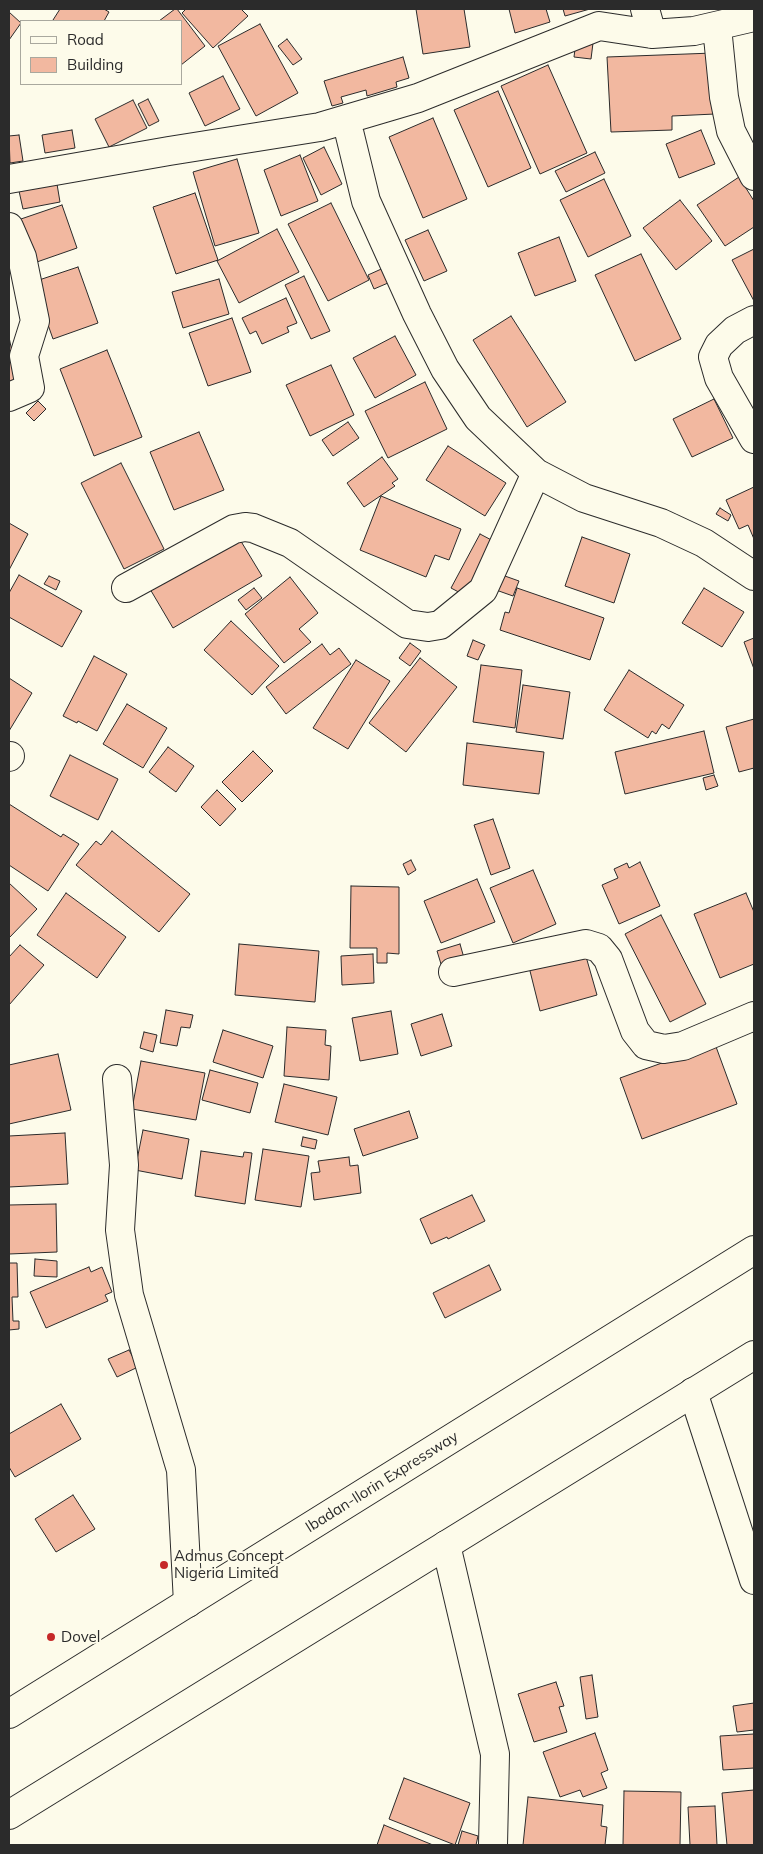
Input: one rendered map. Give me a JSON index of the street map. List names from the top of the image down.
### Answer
{
  "streets": {
    "main road": ["Ibadan-Ilorin Expressway"]
  },
  "places": ["Admus Concept Nigeria Limited", "Dovel"],
  "legend": ["Road", "Building"]
}
